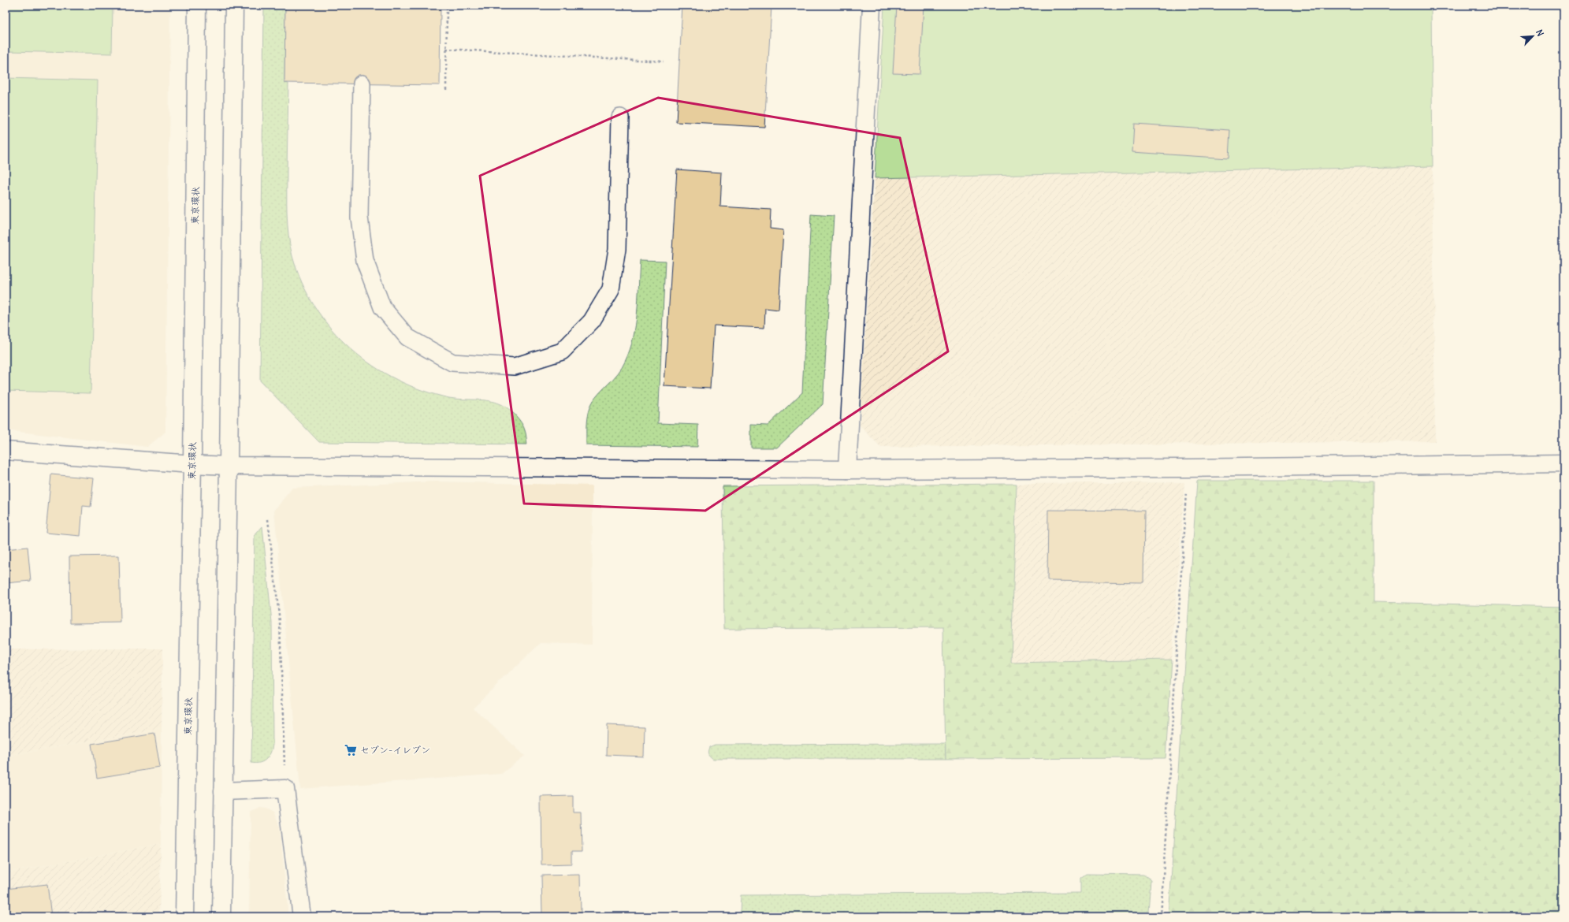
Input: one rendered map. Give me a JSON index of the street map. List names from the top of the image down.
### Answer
{
  "streets": {
    "main road": ["東京環状"]
  },
  "places": {
    "supermarket": ["セブン-イレブン"]
  },
  "north": "top right"
}
